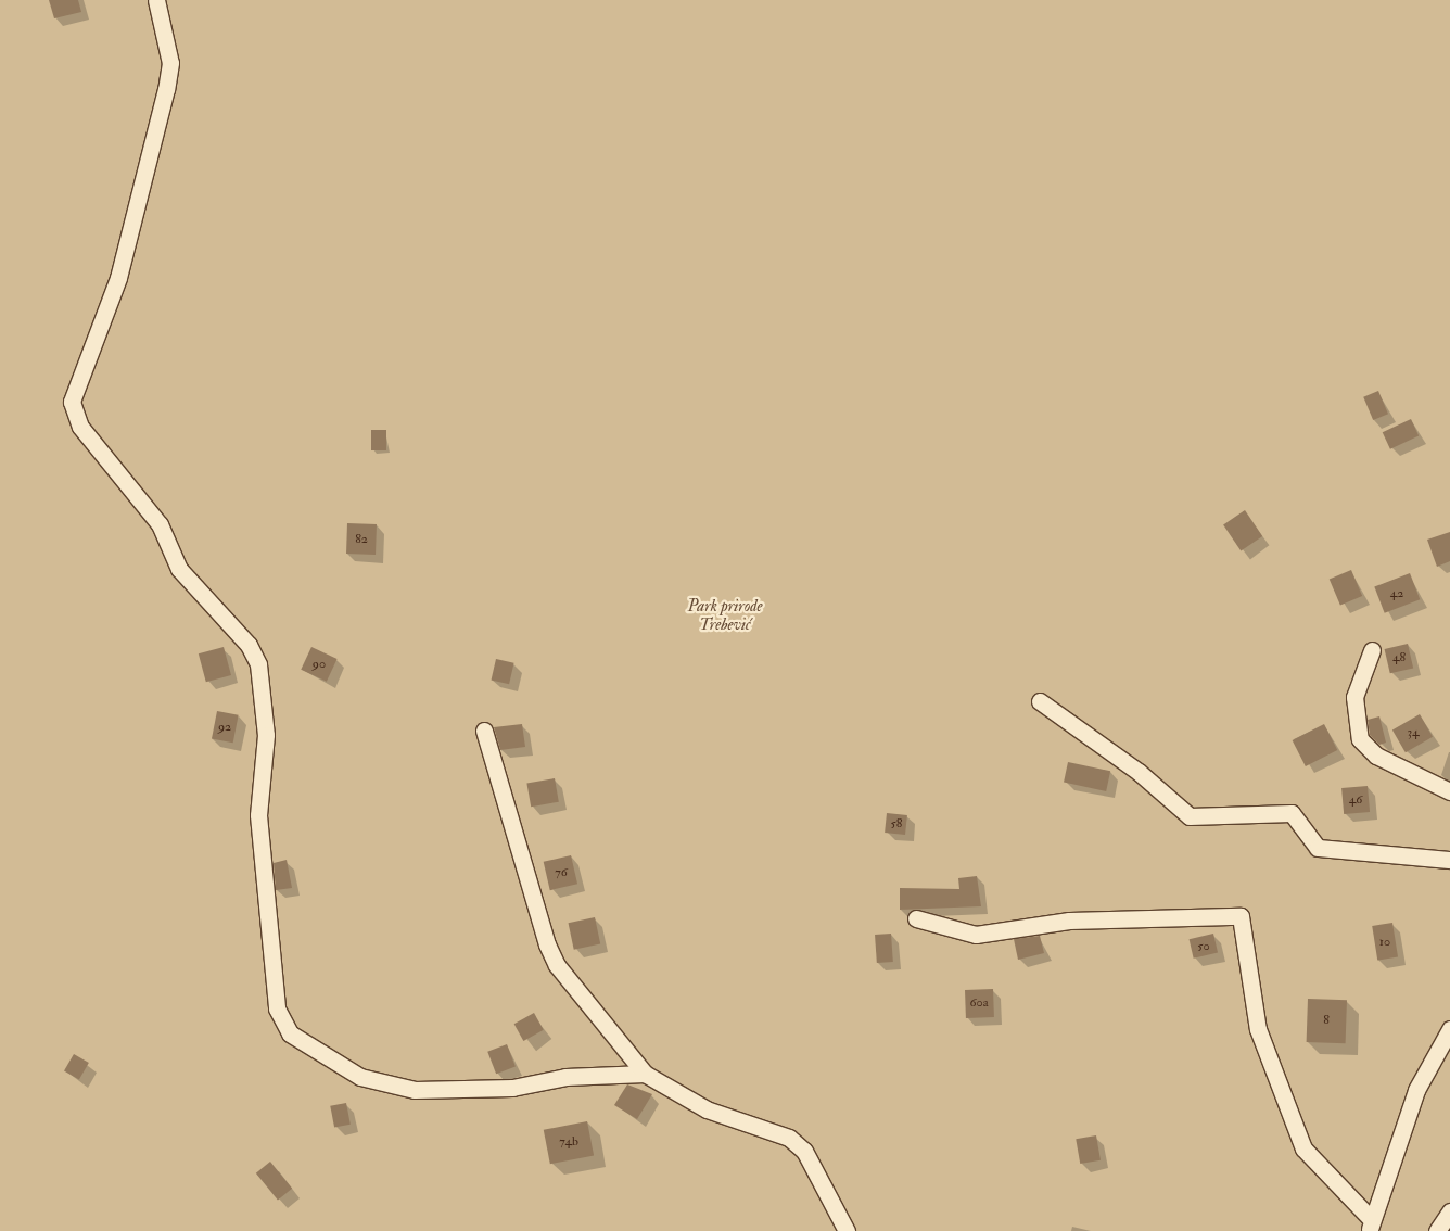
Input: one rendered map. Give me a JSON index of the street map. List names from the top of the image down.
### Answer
{
  "parks": ["Park prirode Trebević"],
  "house_numbers": [
    "82",
    "42",
    "48",
    "90",
    "92",
    "34",
    "46",
    "58",
    "76",
    "10",
    "50",
    "60a",
    "8",
    "74b"
  ]
}
